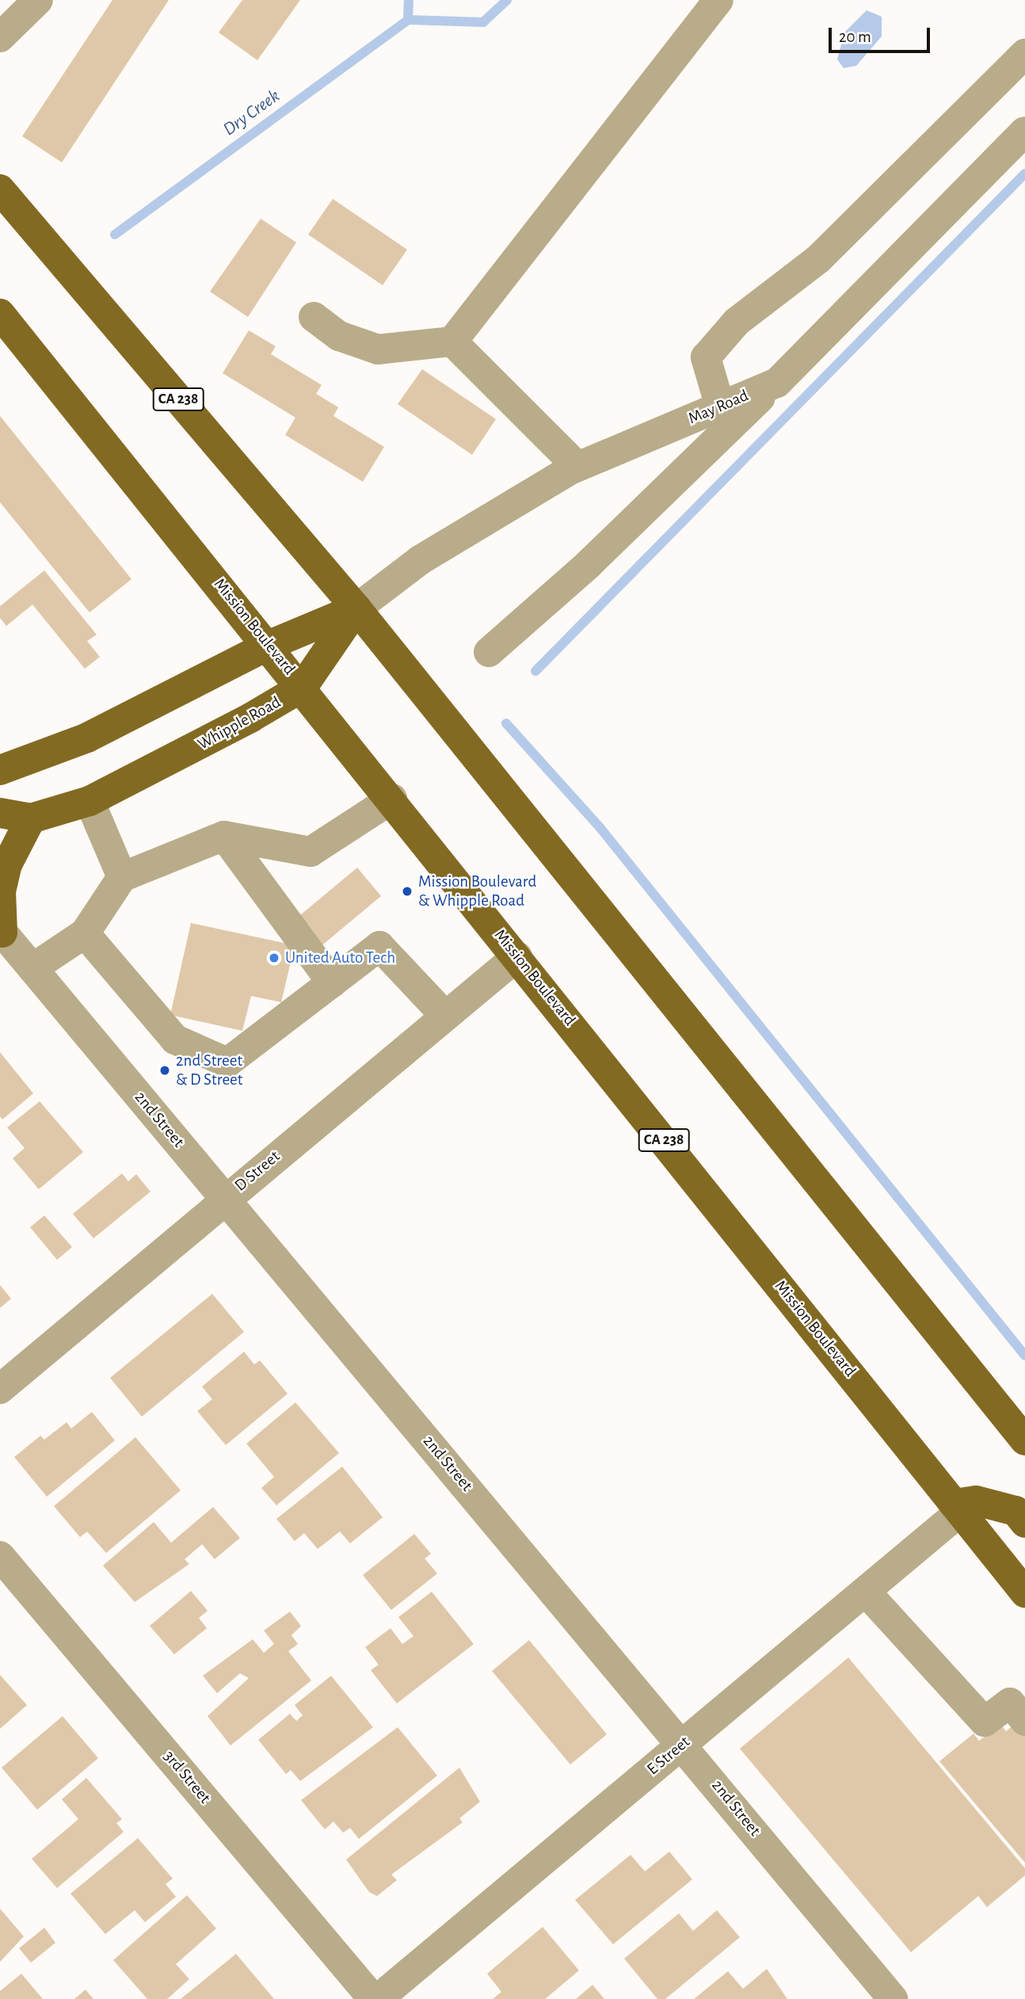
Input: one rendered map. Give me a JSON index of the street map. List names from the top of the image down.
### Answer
{
  "streets": {
    "main road": ["CA 238", "Mission Boulevard", "Whipple Road"],
    "street": [
      "May Road",
      "2nd Street",
      "D Street",
      "E Street",
      "3rd Street"
    ]
  },
  "crossings": [
    ["CA 238", "May Road"],
    ["CA 238", "Whipple Road"],
    ["May Road", "Whipple Road"],
    ["Mission Boulevard", "Whipple Road"],
    ["Mission Boulevard", "D Street"],
    ["Mission Boulevard", "E Street"],
    ["2nd Street", "D Street"],
    ["2nd Street", "E Street"],
    ["E Street", "3rd Street"]
  ],
  "water": ["Dry Creek"],
  "places": ["Mission Boulevard & Whipple Road", "United Auto Tech", "2nd Street & D Street"],
  "scale_bar": "20 m"
}
